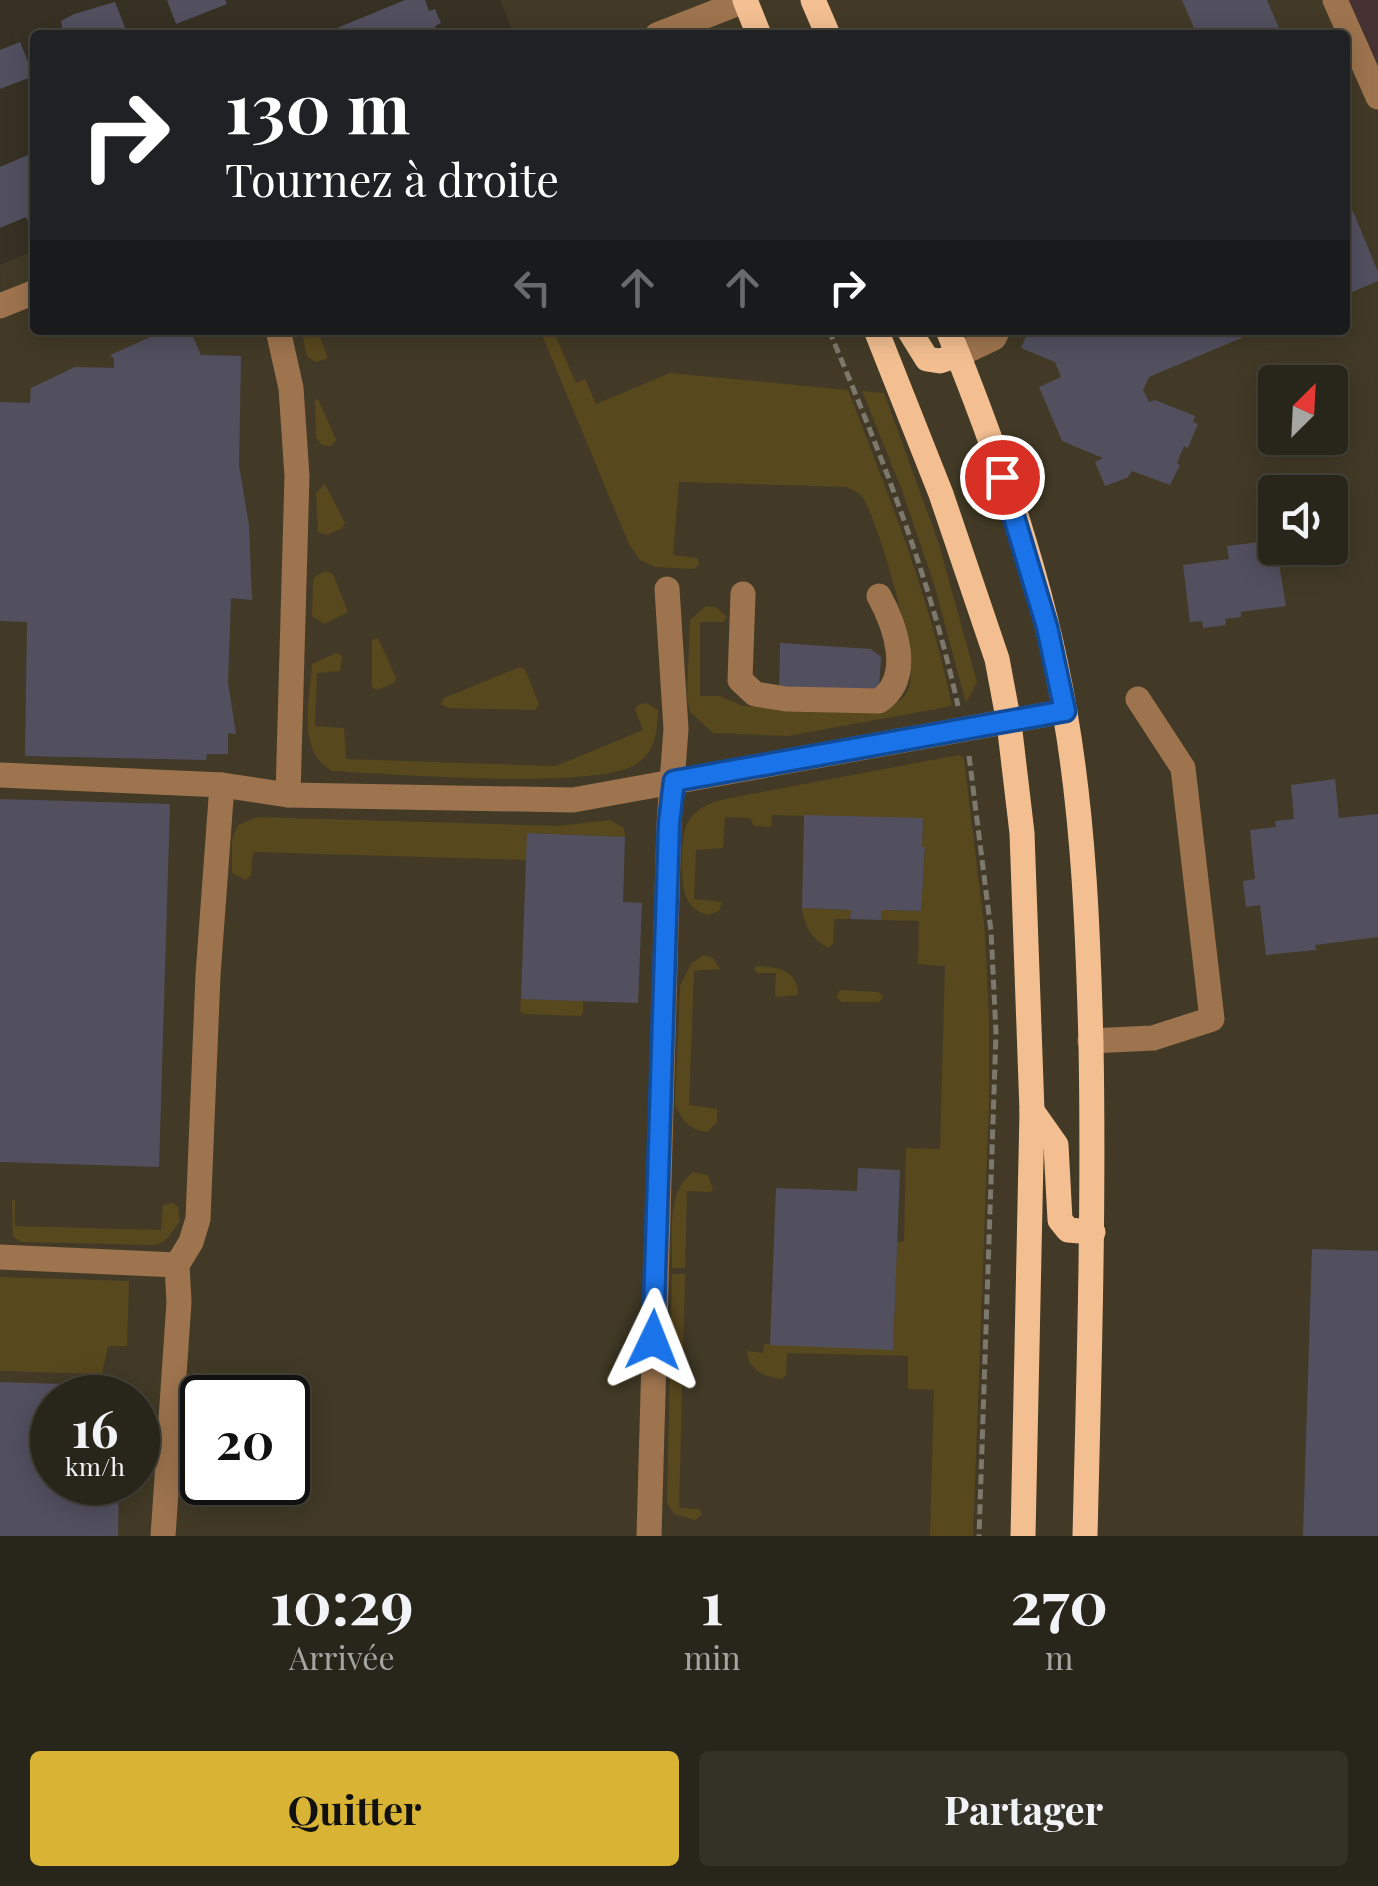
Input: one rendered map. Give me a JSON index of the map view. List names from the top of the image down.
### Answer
{
  "north": "top right",
  "page": {
    "turn": ["130 m", "Tournez à droite"],
    "speed": "16 km/h",
    "limit": "20",
    "eta": [
      "10:29",
      "Arrivée",
      "1",
      "min",
      "270",
      "m"
    ],
    "buttons": ["Quitter", "Partager"]
  }
}
